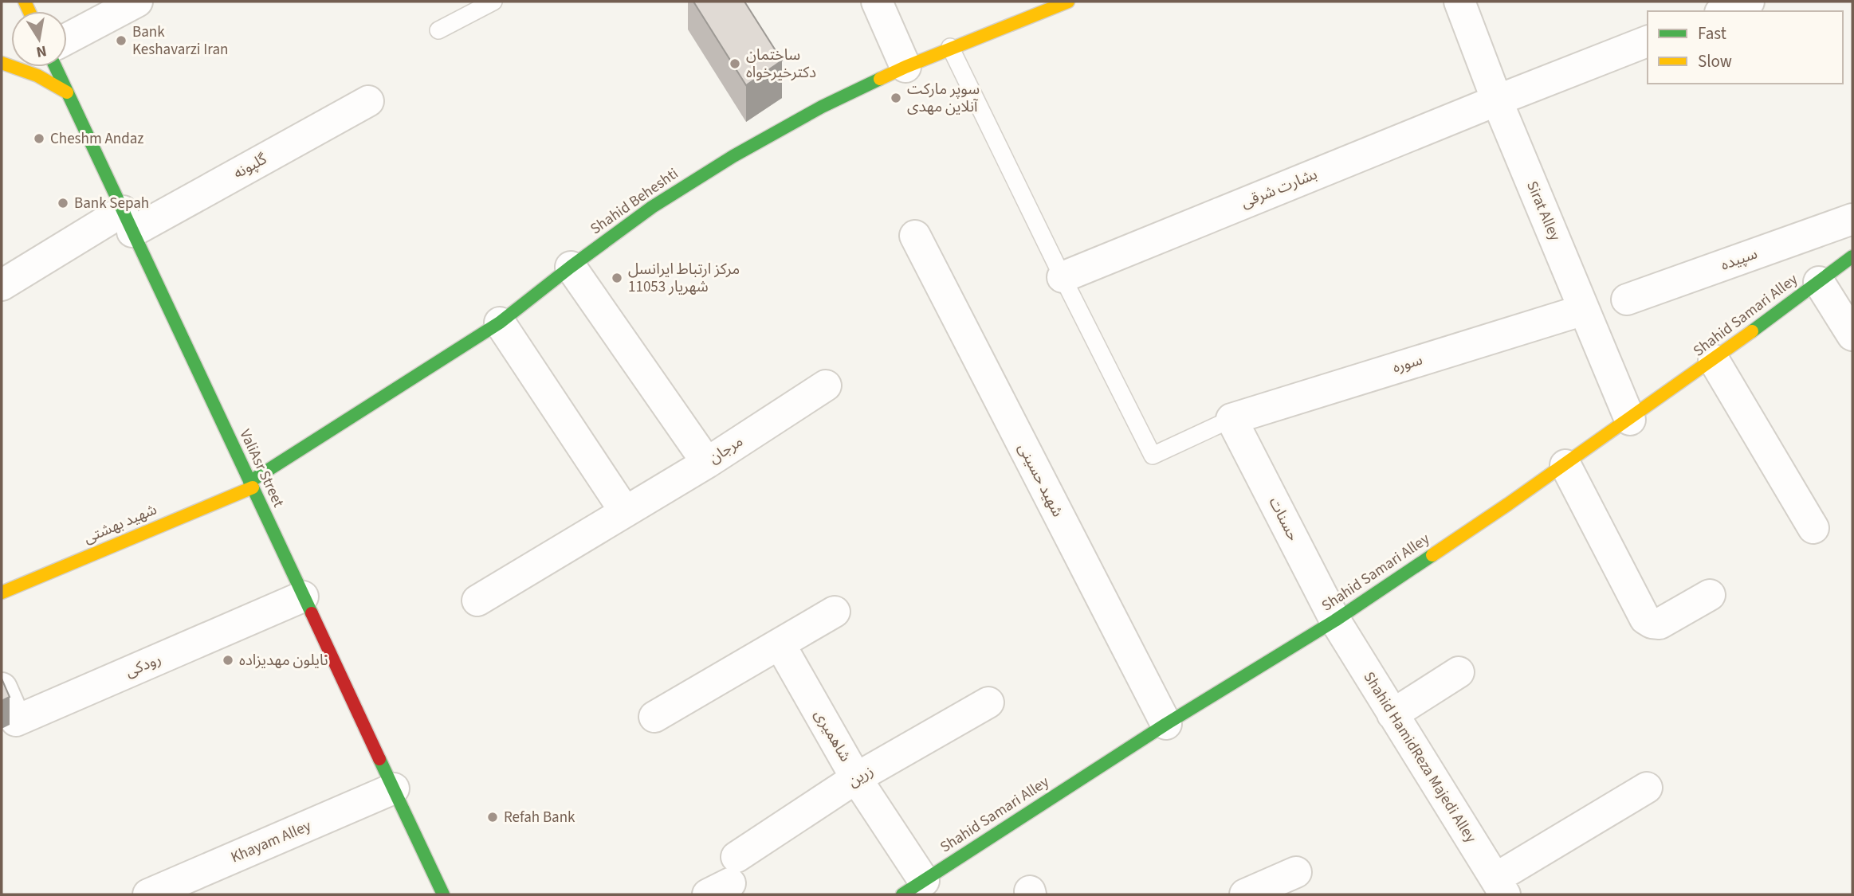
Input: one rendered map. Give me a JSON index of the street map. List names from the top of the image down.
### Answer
{
  "streets": {
    "street": [
      "گلپونه",
      "بشارت شرقی",
      "Shahid Beheshti",
      "Sirat Alley",
      "سپیده",
      "Shahid Samari Alley",
      "سوره",
      "مرجان",
      "ValiAsr Street",
      "شهید حسینی",
      "حسنات",
      "شهید بهشتی",
      "رودکی",
      "شاهمیری",
      "Shahid HamidReza Majedi Alley",
      "زرین",
      "Khayam Alley"
    ]
  },
  "crossings": [
    ["گلپونه", "ValiAsr Street"],
    ["بشارت شرقی", "Sirat Alley"],
    ["Shahid Beheshti", "ValiAsr Street"],
    ["Shahid Beheshti", "شهید بهشتی"],
    ["Sirat Alley", "Shahid Samari Alley"],
    ["Sirat Alley", "سوره"],
    ["Shahid Samari Alley", "شهید حسینی"],
    ["Shahid Samari Alley", "حسنات"],
    ["Shahid Samari Alley", "شاهمیری"],
    ["Shahid Samari Alley", "Shahid HamidReza Majedi Alley"],
    ["سوره", "حسنات"],
    ["ValiAsr Street", "شهید بهشتی"],
    ["ValiAsr Street", "رودکی"],
    ["ValiAsr Street", "Khayam Alley"],
    ["حسنات", "Shahid HamidReza Majedi Alley"],
    ["شاهمیری", "زرین"]
  ],
  "places": [
    "Bank Keshavarzi Iran",
    "ساختمان دکترخیرخواه",
    "سوپر مارکت آنلاین مهدی",
    "Cheshm Andaz",
    "Bank Sepah",
    "مرکز ارتباط ایرانسل 11053 شهریار",
    "نایلون مهدیزاده",
    "Refah Bank"
  ],
  "legend": ["Fast", "Slow"],
  "north": "bottom"
}
